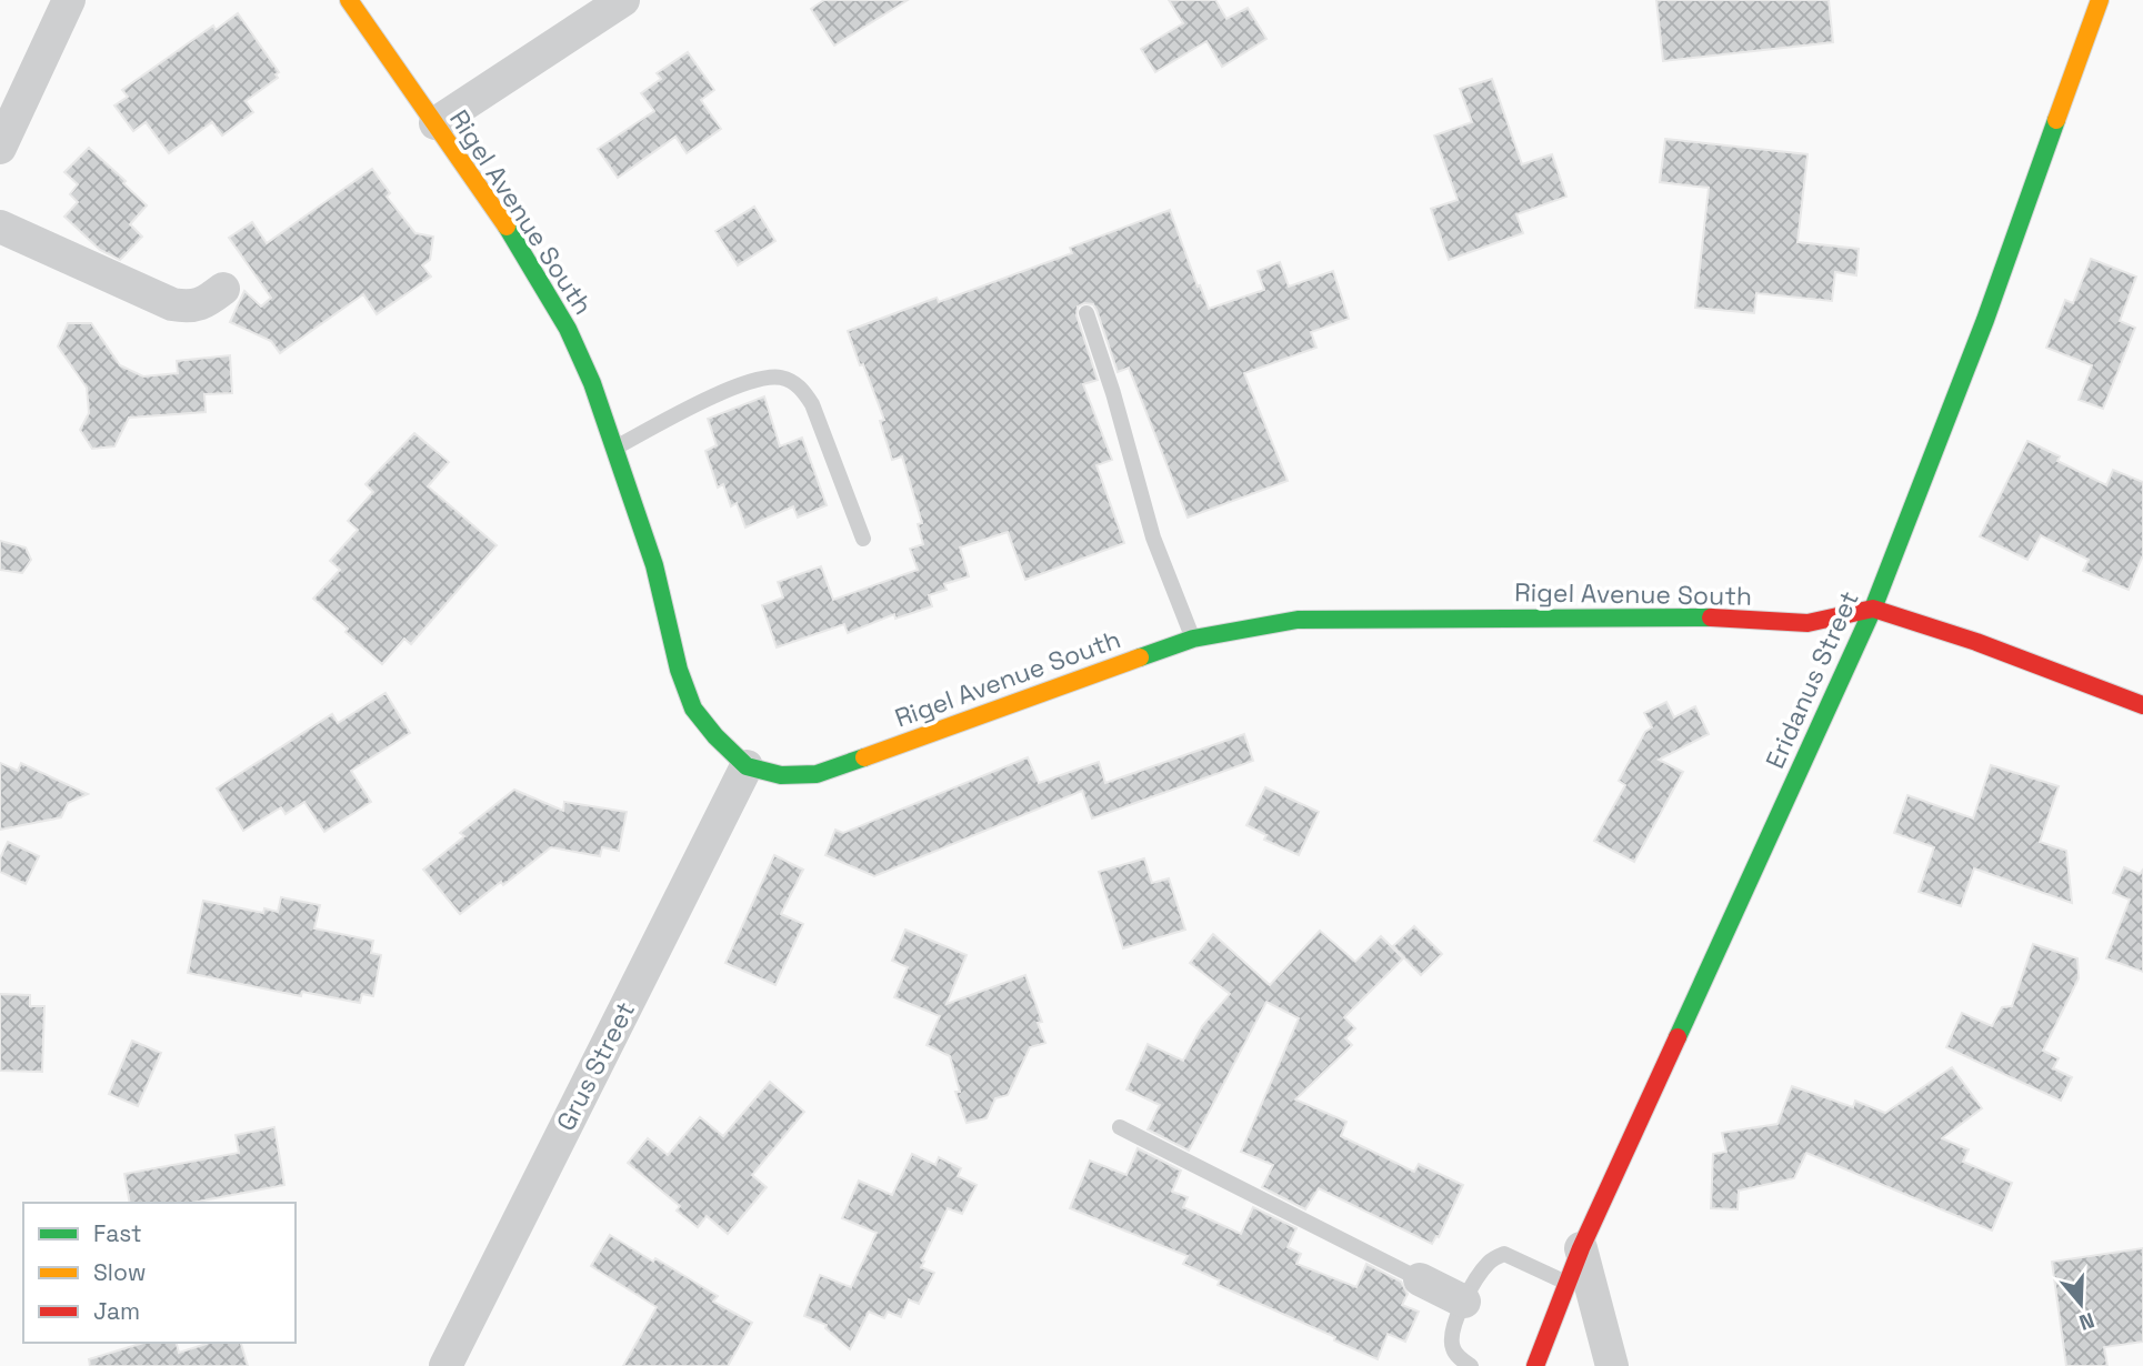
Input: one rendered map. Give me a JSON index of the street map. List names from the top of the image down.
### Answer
{
  "streets": {
    "main road": ["Rigel Avenue South", "Eridanus Street"],
    "street": ["Grus Street"]
  },
  "crossings": [
    ["Rigel Avenue South", "Eridanus Street"],
    ["Rigel Avenue South", "Grus Street"]
  ],
  "legend": ["Fast", "Slow", "Jam"],
  "north": "bottom"
}
